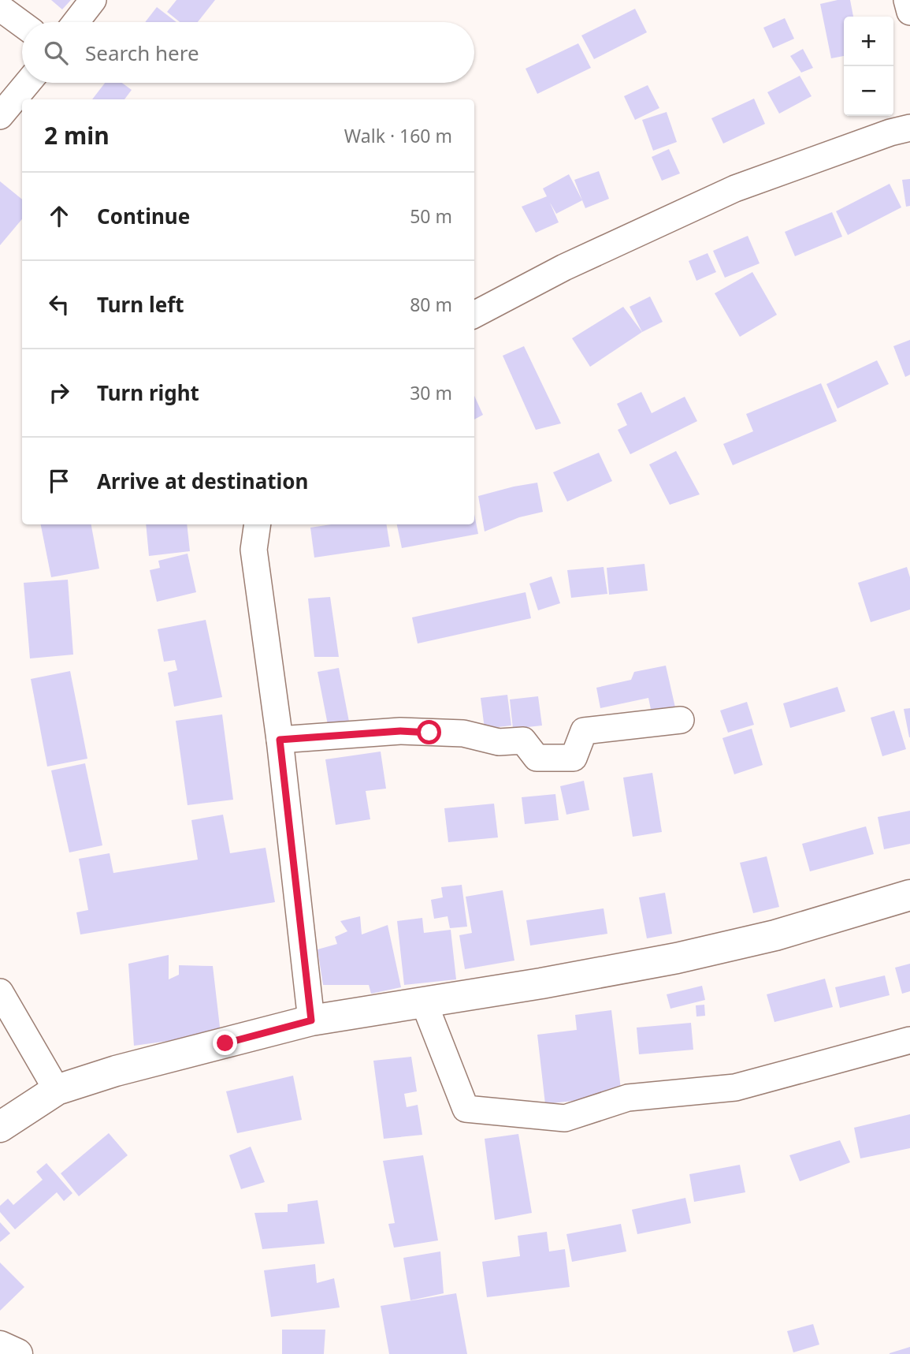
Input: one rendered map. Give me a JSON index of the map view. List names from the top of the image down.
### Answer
{
  "page": {
    "map_buttons": ["+", "−"],
    "search": "Search here",
    "heading": ["2 min", "Walk · 160 m"],
    "list": [
      ["Continue", "50 m"],
      ["Turn left", "80 m"],
      ["Turn right", "30 m"],
      "Arrive at destination"
    ]
  }
}
